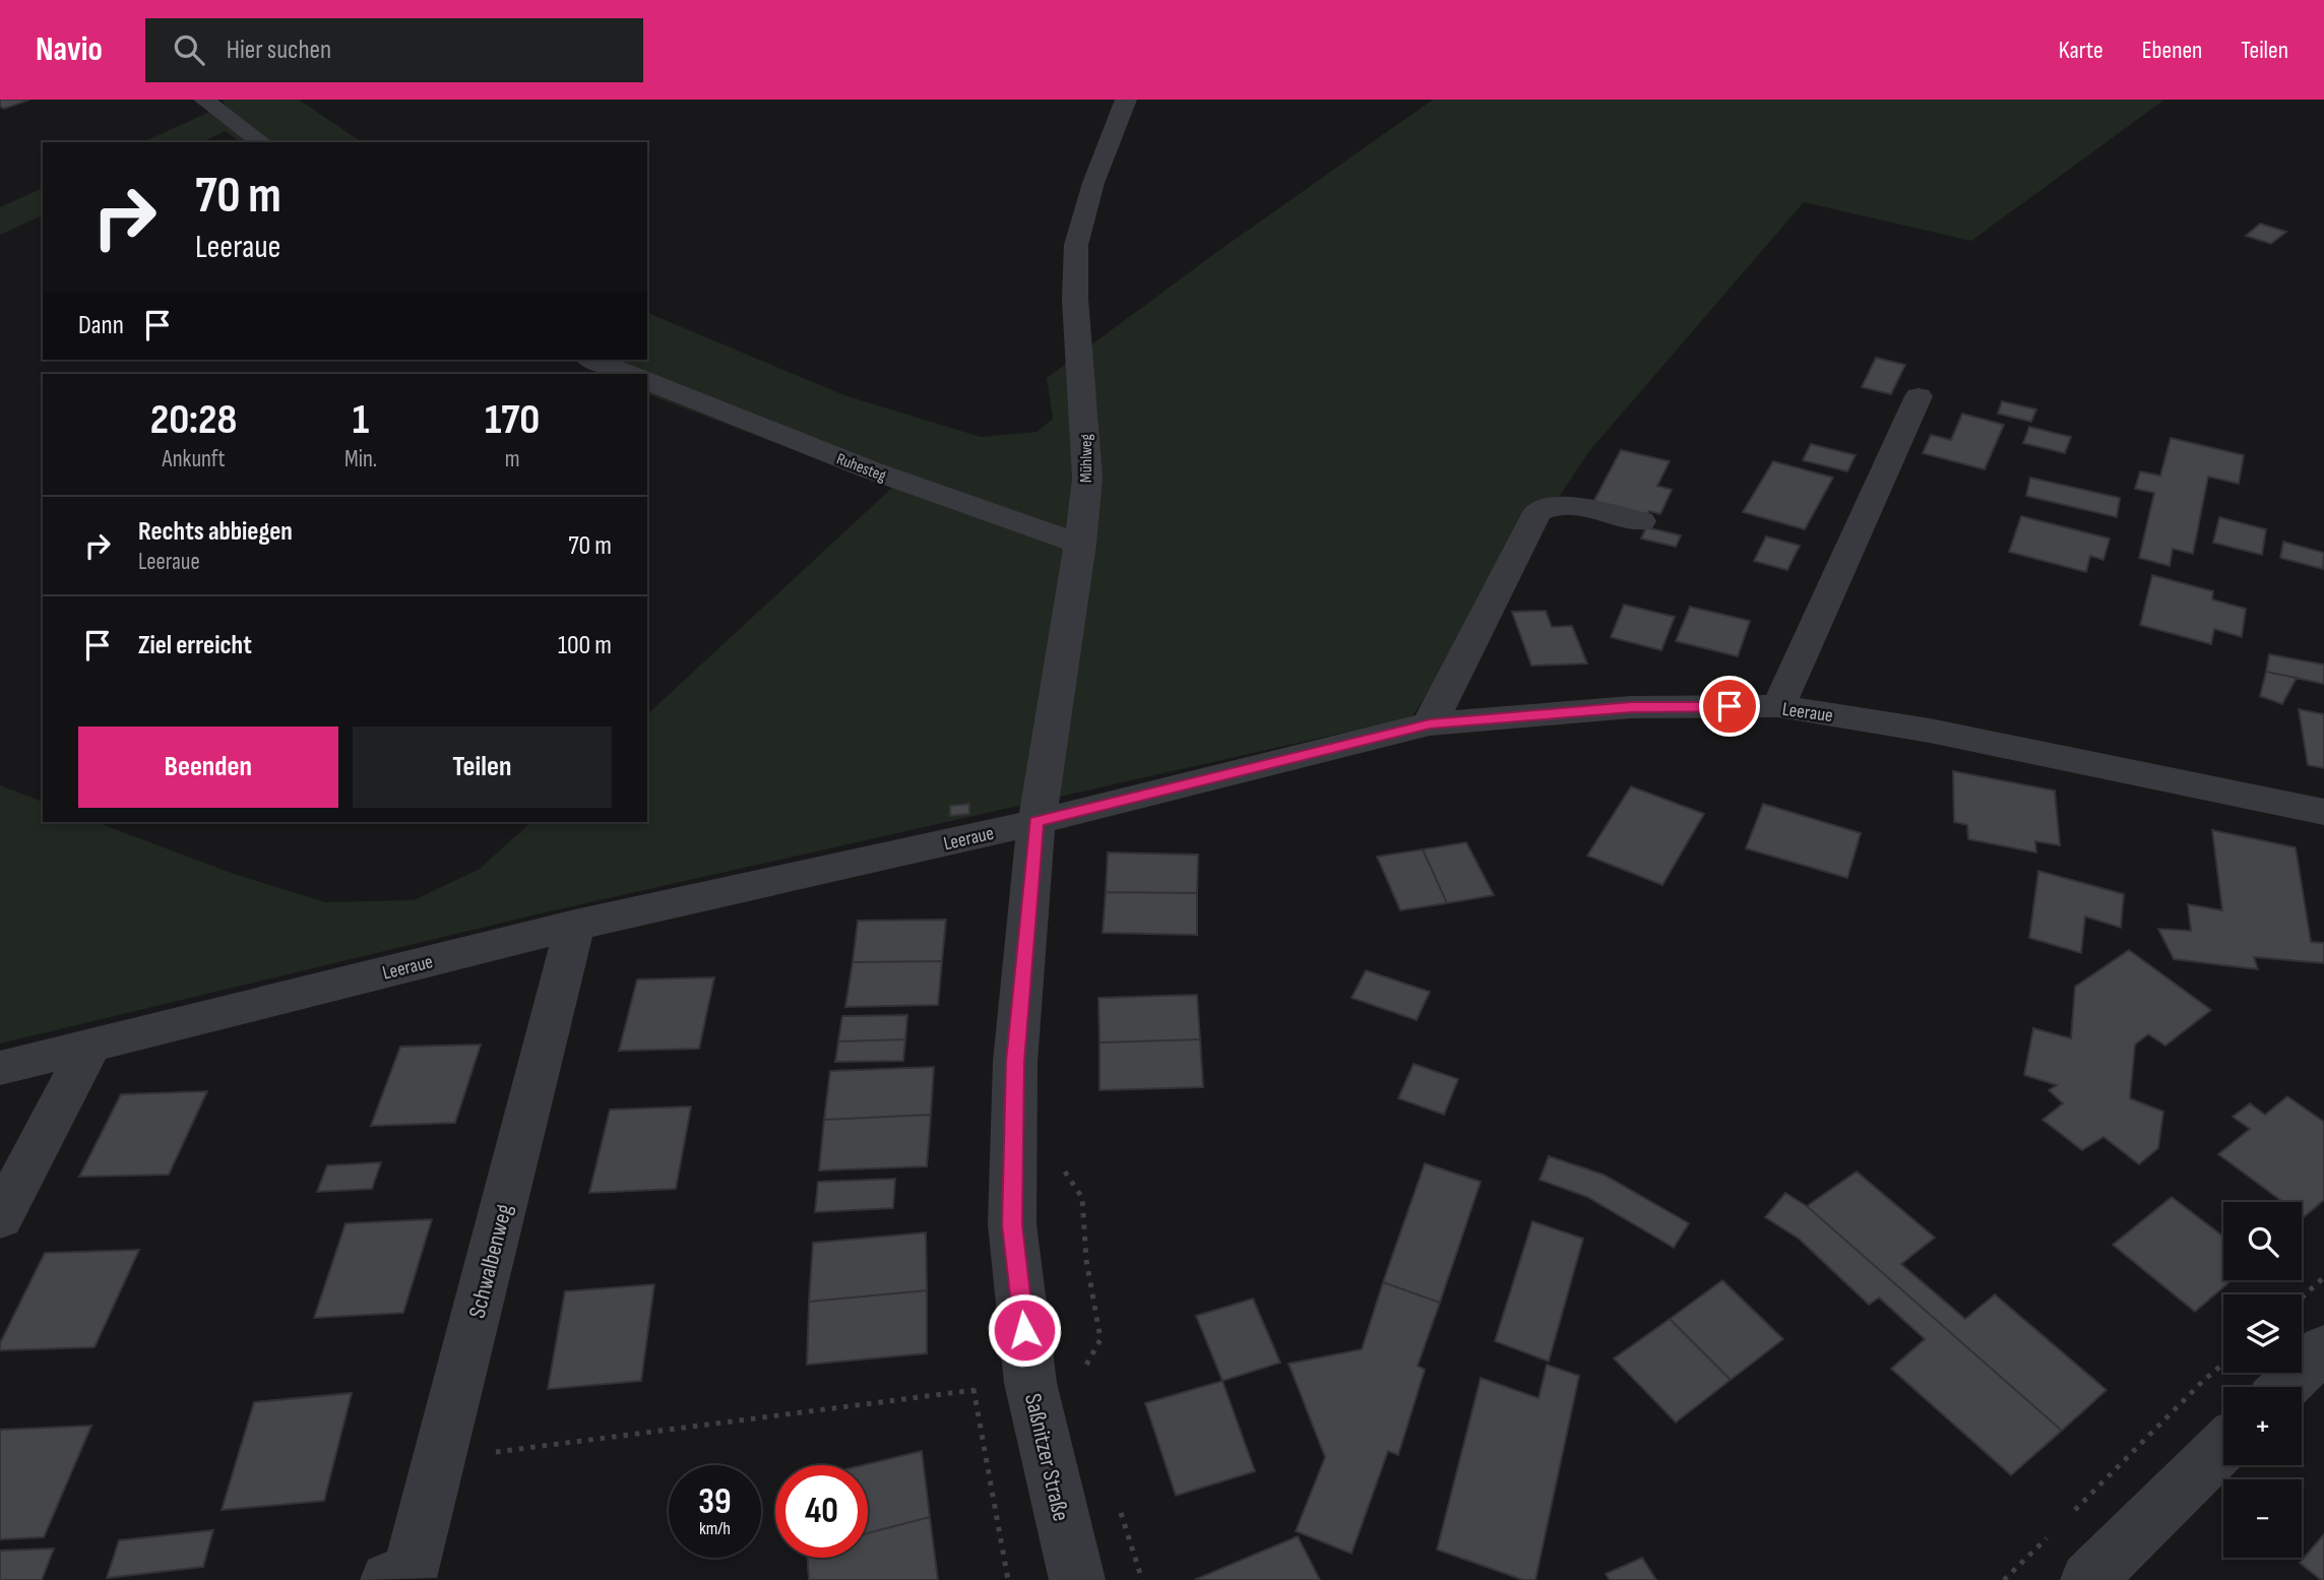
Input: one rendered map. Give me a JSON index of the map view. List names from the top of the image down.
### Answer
{
  "streets": {
    "street": [
      "Mühlweg",
      "Ruhesteg",
      "Leeraue",
      "Schwalbenweg",
      "Saßnitzer Straße"
    ]
  },
  "crossings": [
    ["Mühlweg", "Ruhesteg"],
    ["Mühlweg", "Leeraue"],
    ["Mühlweg", "Saßnitzer Straße"],
    ["Leeraue", "Schwalbenweg"],
    ["Leeraue", "Saßnitzer Straße"]
  ],
  "page": {
    "header": "Navio",
    "search": "Hier suchen",
    "nav": ["Karte", "Ebenen", "Teilen"],
    "turn": ["70 m", "Leeraue"],
    "then": "Dann",
    "eta": [
      "20:28",
      "Ankunft",
      "1",
      "Min.",
      "170",
      "m"
    ],
    "list": [
      {
        "name": "Rechts abbiegen",
        "note": "Leeraue",
        "value": "70 m"
      },
      {
        "name": "Ziel erreicht",
        "value": "100 m"
      }
    ],
    "buttons": ["Beenden", "Teilen"],
    "map_buttons": ["+", "−"],
    "speed": "39 km/h",
    "limit": "40"
  }
}
